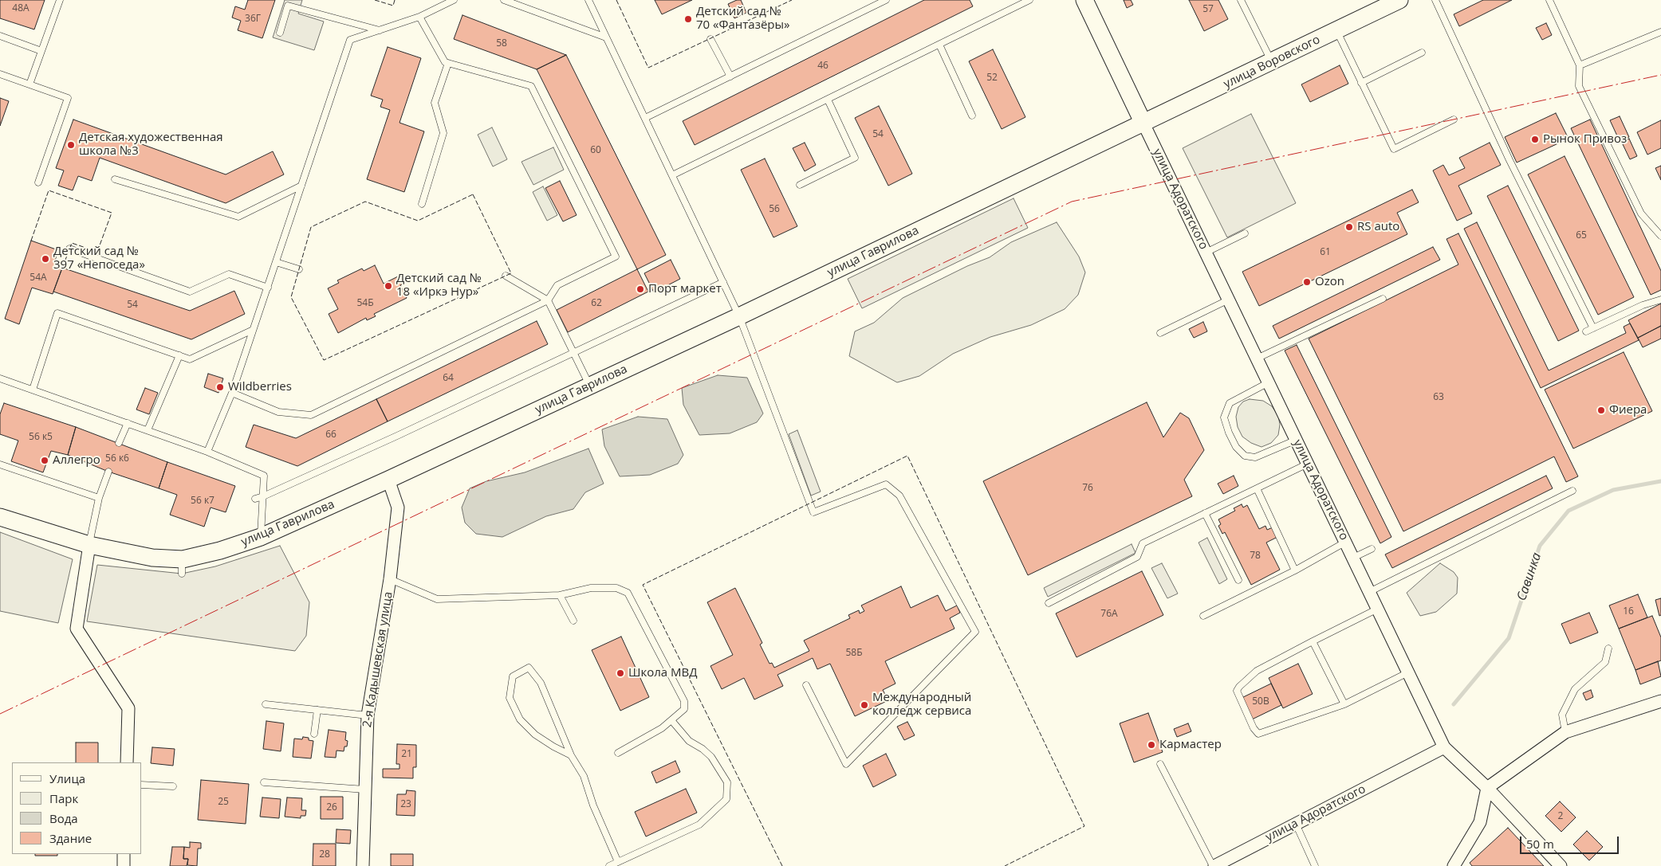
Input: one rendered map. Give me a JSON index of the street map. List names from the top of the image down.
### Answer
{
  "streets": {
    "street": [
      "улица Воровского",
      "улица Адоратского",
      "улица Гаврилова",
      "2-я Кадышевская улица"
    ]
  },
  "crossings": [
    ["улица Воровского", "улица Адоратского"],
    ["улица Воровского", "улица Гаврилова"],
    ["улица Адоратского", "улица Гаврилова"],
    ["улица Гаврилова", "2-я Кадышевская улица"]
  ],
  "water": ["Савинка"],
  "places": [
    "Детский сад № 70 «Фантазёры»",
    "Рынок Привоз",
    "Детская художественная школа №3",
    "RS auto",
    "Детский сад № 397 «Непоседа»",
    "Ozon",
    "Детский сад № 18 «Иркэ Нур»",
    "Порт маркет",
    "Wildberries",
    "Фиера",
    "Аллегро",
    "Школа МВД",
    "Международный колледж сервиса",
    "Кармастер"
  ],
  "house_numbers": [
    "48А",
    "57",
    "36Г",
    "58",
    "46",
    "52",
    "54",
    "60",
    "56",
    "65",
    "61",
    "54А",
    "54Б",
    "62",
    "54",
    "64",
    "63",
    "66",
    "56 к5",
    "56 к6",
    "76",
    "56 к7",
    "78",
    "16",
    "76А",
    "58Б",
    "50В",
    "21",
    "25",
    "23",
    "26",
    "2",
    "28"
  ],
  "legend": [
    "Улица",
    "Парк",
    "Вода",
    "Здание"
  ],
  "scale_bar": "50 m"
}
